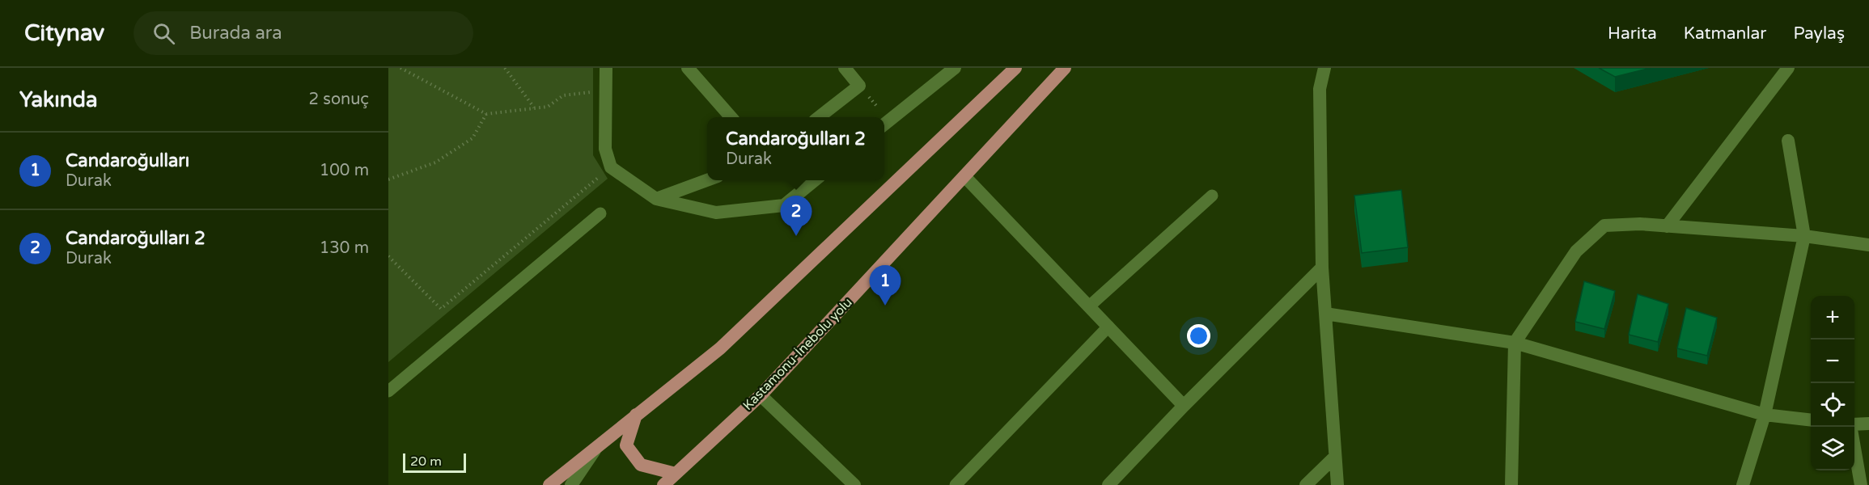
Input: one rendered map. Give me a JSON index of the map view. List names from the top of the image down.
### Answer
{
  "streets": {
    "main road": ["Kastamonu-İnebolu yolu"]
  },
  "scale_bar": "20 m",
  "page": {
    "header": "Citynav",
    "search": "Burada ara",
    "nav": ["Harita", "Katmanlar", "Paylaş"],
    "heading": ["Yakında", "2 sonuç"],
    "popup": ["Candaroğulları 2", "Durak"],
    "list": [
      {
        "mark": "1",
        "name": "Candaroğulları",
        "note": "Durak",
        "value": "100 m"
      },
      {
        "mark": "2",
        "name": "Candaroğulları 2",
        "note": "Durak",
        "value": "130 m"
      }
    ],
    "pins": ["2", "1"],
    "map_buttons": ["+", "−"],
    "scale": "20 m"
  }
}
